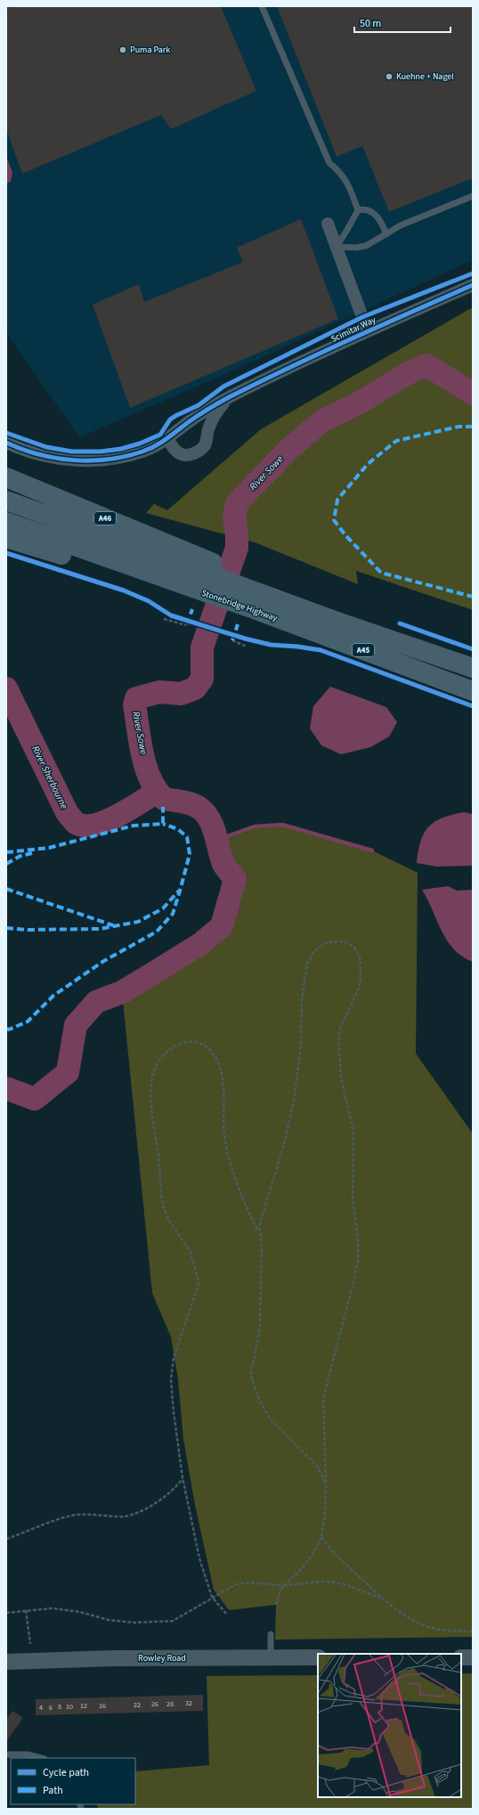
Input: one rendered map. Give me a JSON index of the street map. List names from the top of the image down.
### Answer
{
  "streets": {
    "highway": ["A46", "Stonebridge Highway", "A45"],
    "street": ["Scimitar Way", "Rowley Road"]
  },
  "crossings": [
    ["A46", "Stonebridge Highway"]
  ],
  "water": ["River Sowe", "River Sherbourne"],
  "places": ["Puma Park", "Kuehne + Nagel"],
  "house_numbers": [
    "32",
    "26",
    "28",
    "22",
    "12",
    "16",
    "8",
    "10",
    "4",
    "6"
  ],
  "legend": ["Cycle path", "Path"],
  "scale_bar": "50 m"
}
